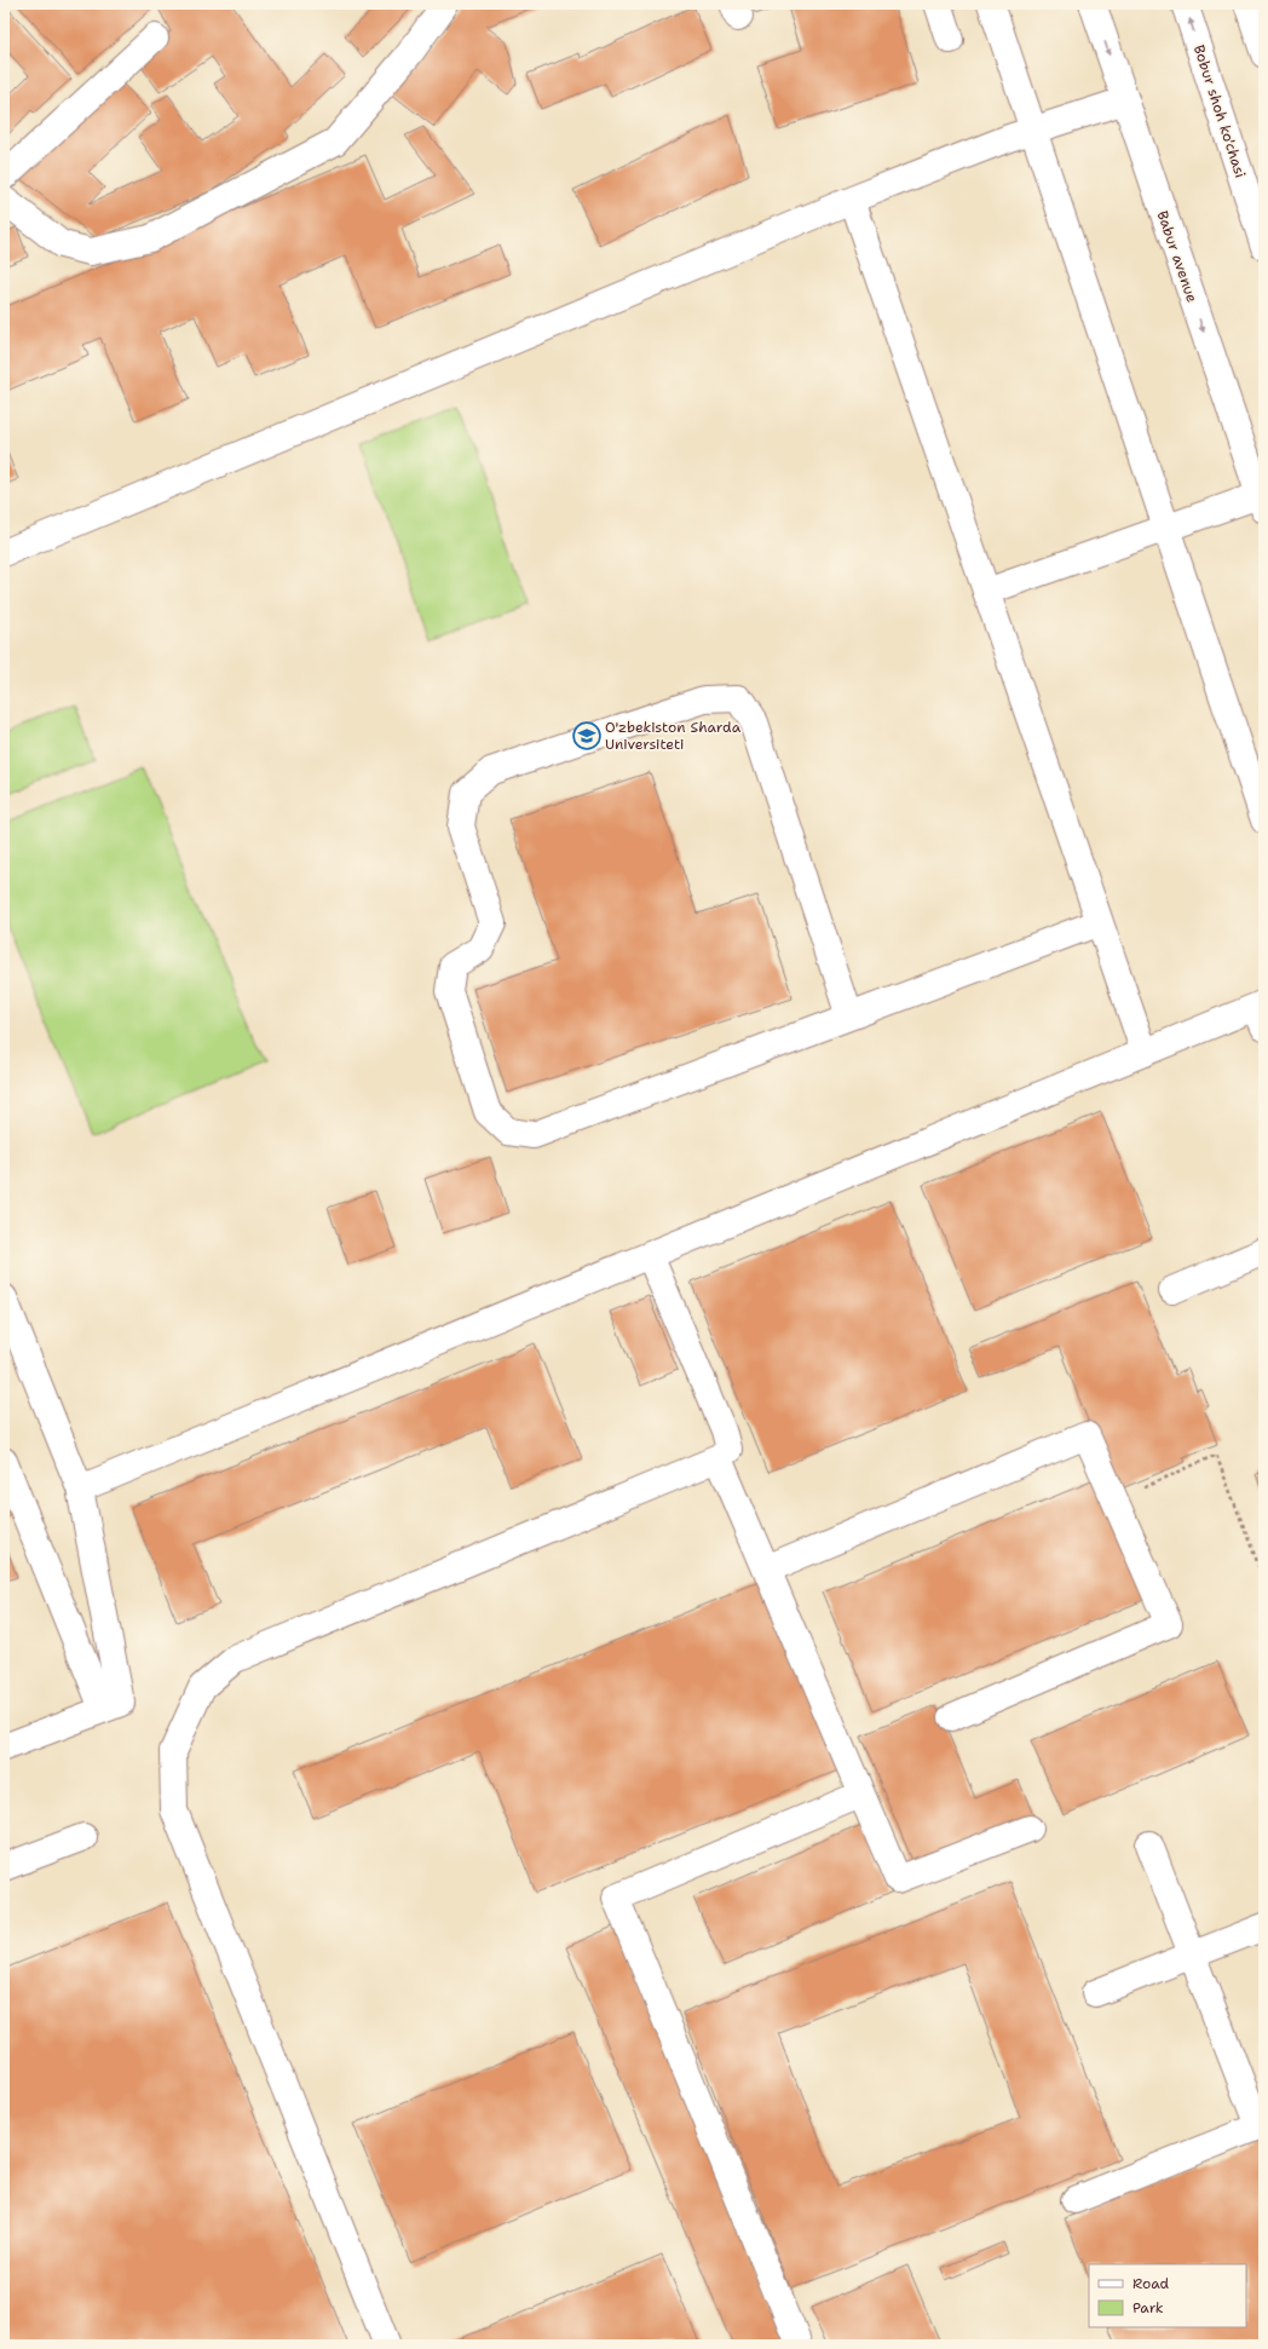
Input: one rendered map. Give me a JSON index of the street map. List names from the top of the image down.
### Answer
{
  "streets": {
    "main road": ["Bobur shoh ko'chasi", "Babur avenue"]
  },
  "places": {
    "school or university": ["O'zbekiston Sharda Universiteti"]
  },
  "legend": ["Road", "Park"]
}
